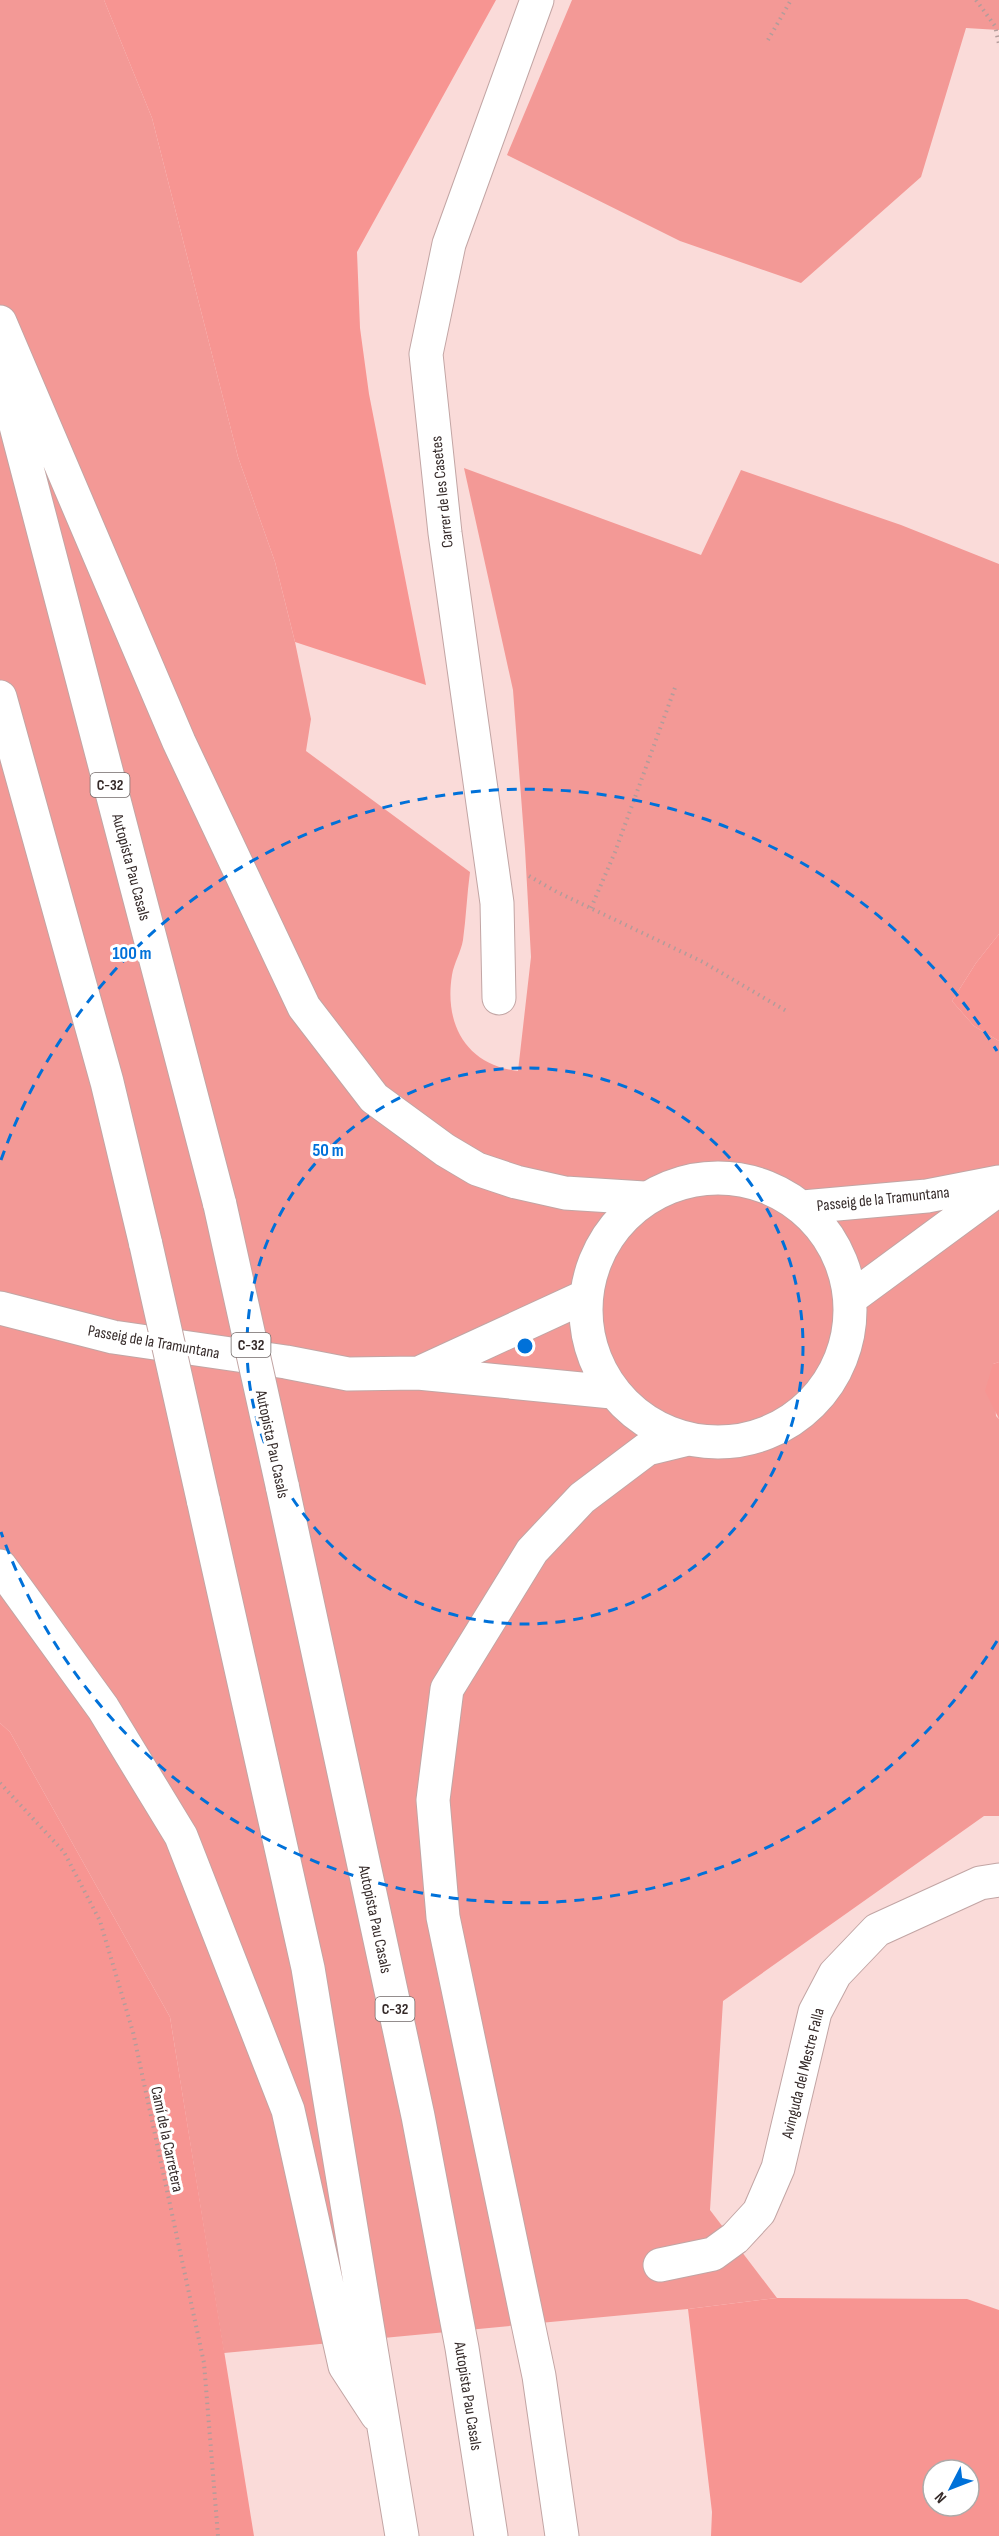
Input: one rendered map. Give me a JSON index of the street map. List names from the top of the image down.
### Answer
{
  "streets": {
    "main road": [
      "Carrer de les Casetes",
      "C-32",
      "Autopista Pau Casals",
      "Passeig de la Tramuntana",
      "Avinguda del Mestre Falla"
    ],
    "path": ["Camí de la Carretera"]
  },
  "north": "bottom left",
  "rings": ["100 m", "50 m"]
}
